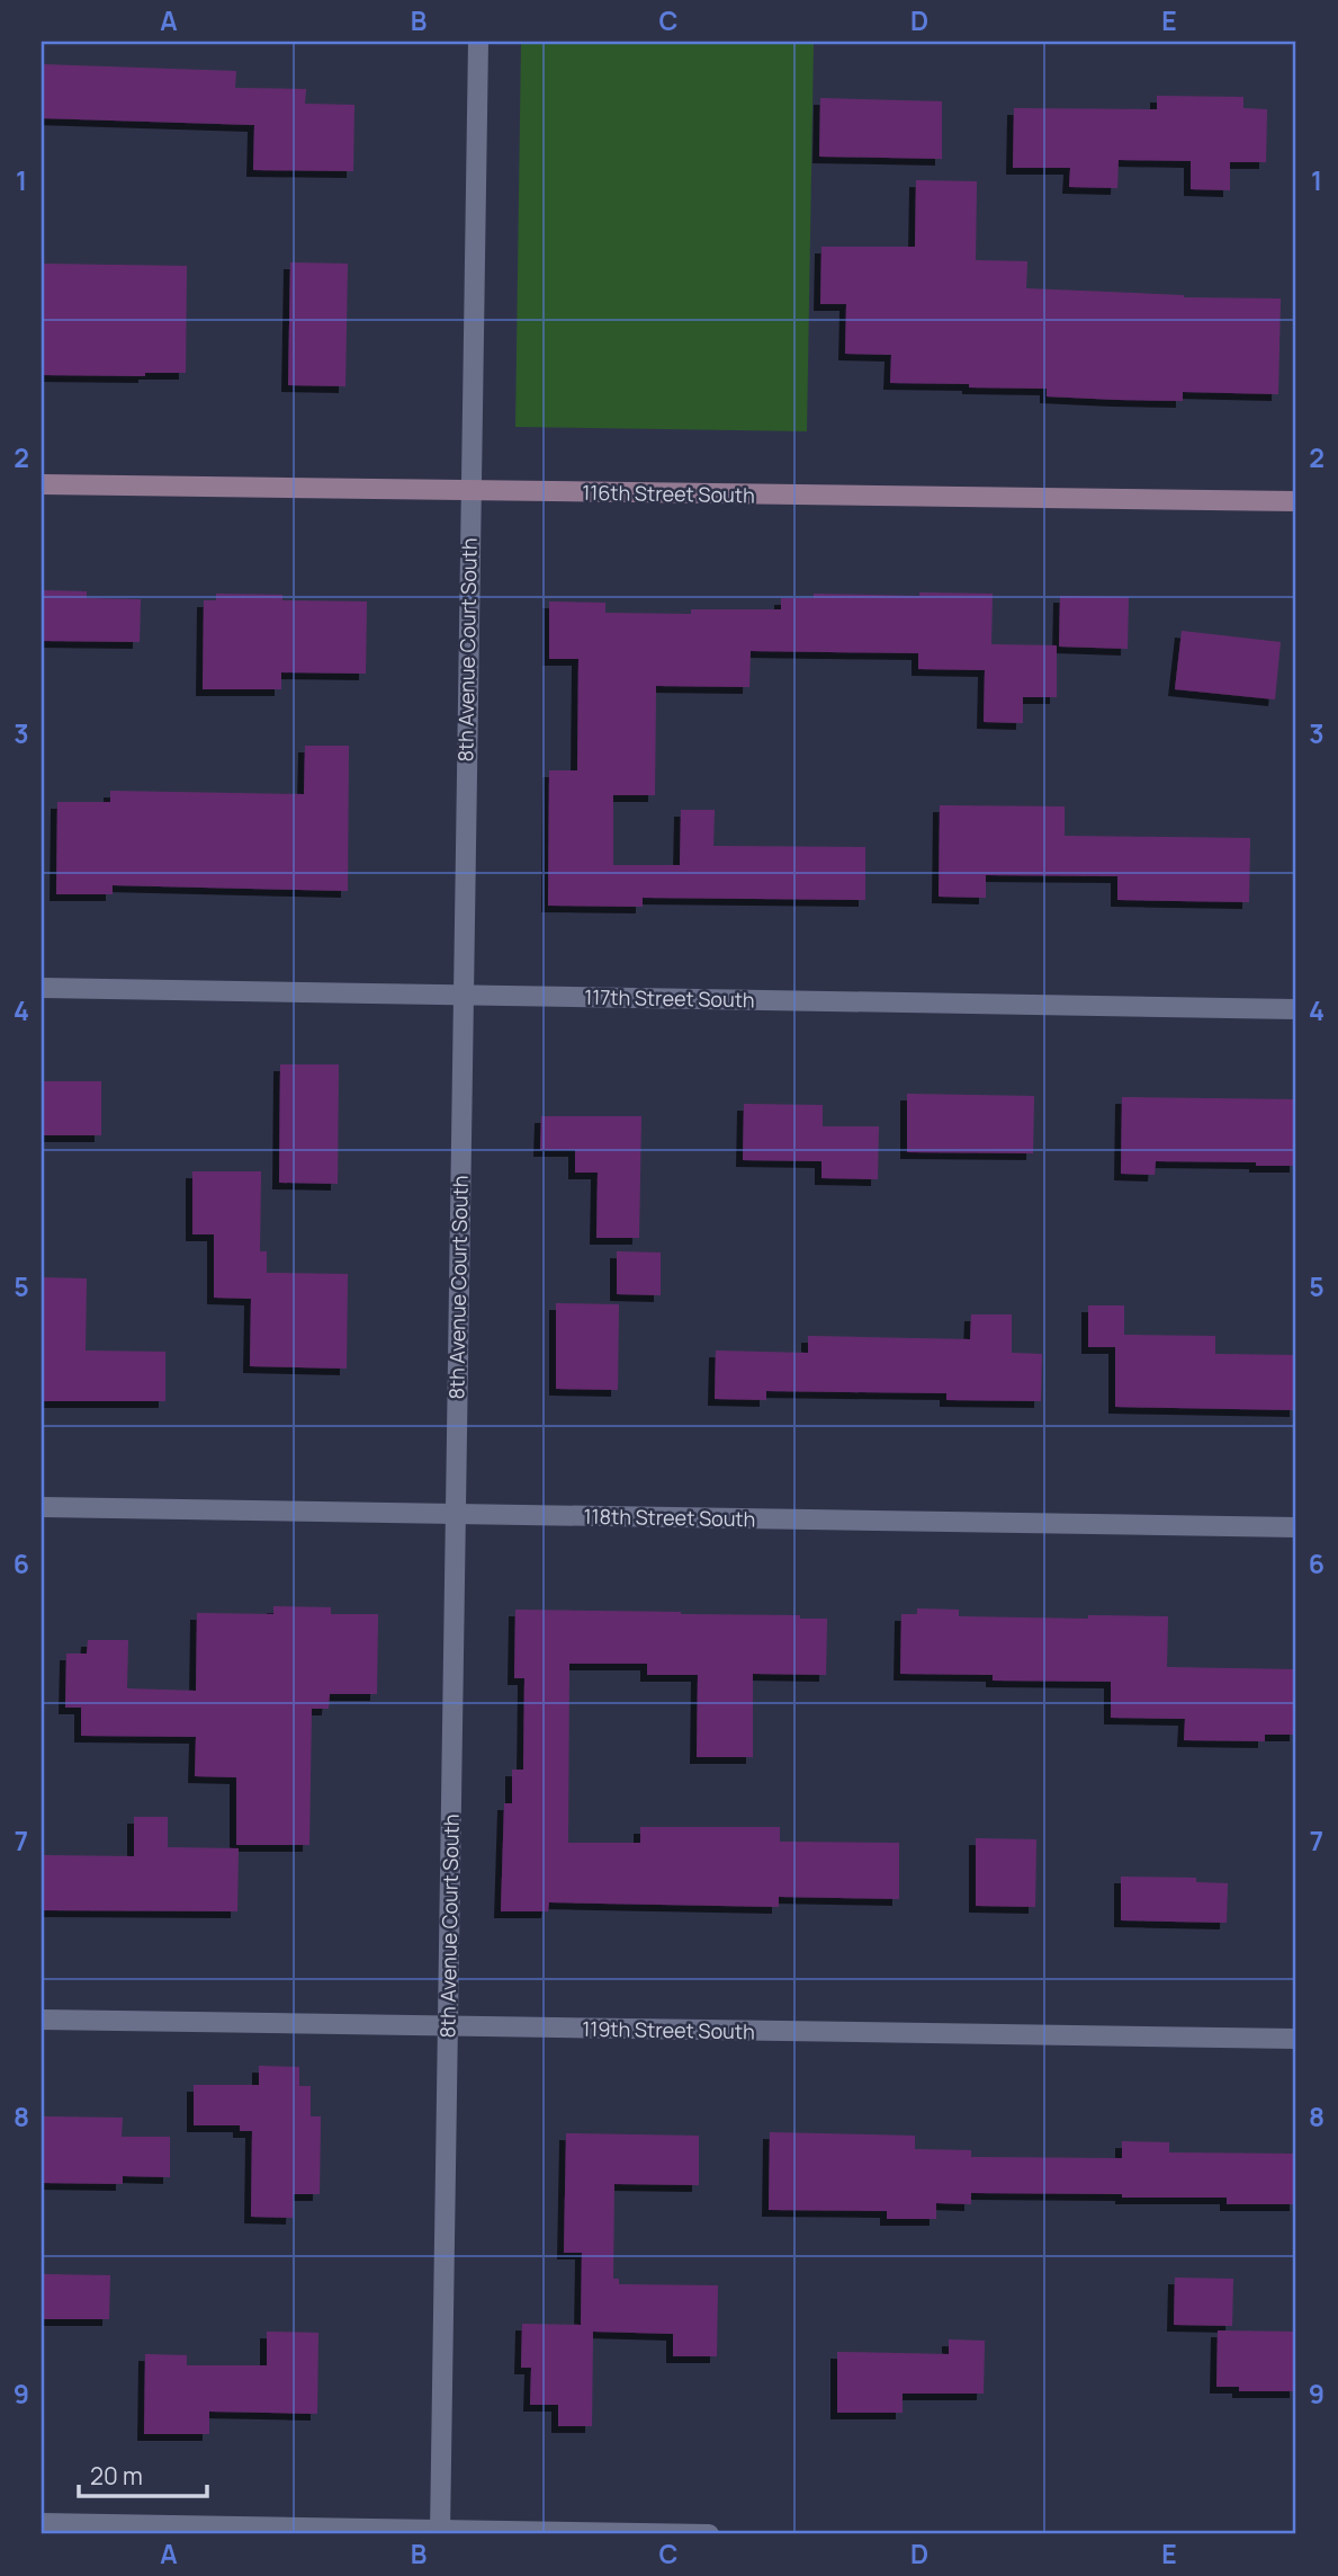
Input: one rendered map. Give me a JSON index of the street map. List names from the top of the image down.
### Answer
{
  "streets": {
    "street": [
      "116th Street South",
      "8th Avenue Court South",
      "117th Street South",
      "118th Street South",
      "119th Street South"
    ]
  },
  "crossings": [
    ["116th Street South", "8th Avenue Court South"],
    ["8th Avenue Court South", "117th Street South"],
    ["8th Avenue Court South", "118th Street South"],
    ["8th Avenue Court South", "119th Street South"]
  ],
  "scale_bar": "20 m",
  "grid": {
    "columns": [
      "A",
      "B",
      "C",
      "D",
      "E"
    ],
    "rows": [
      "1",
      "2",
      "3",
      "4",
      "5",
      "6",
      "7",
      "8",
      "9"
    ]
  }
}
